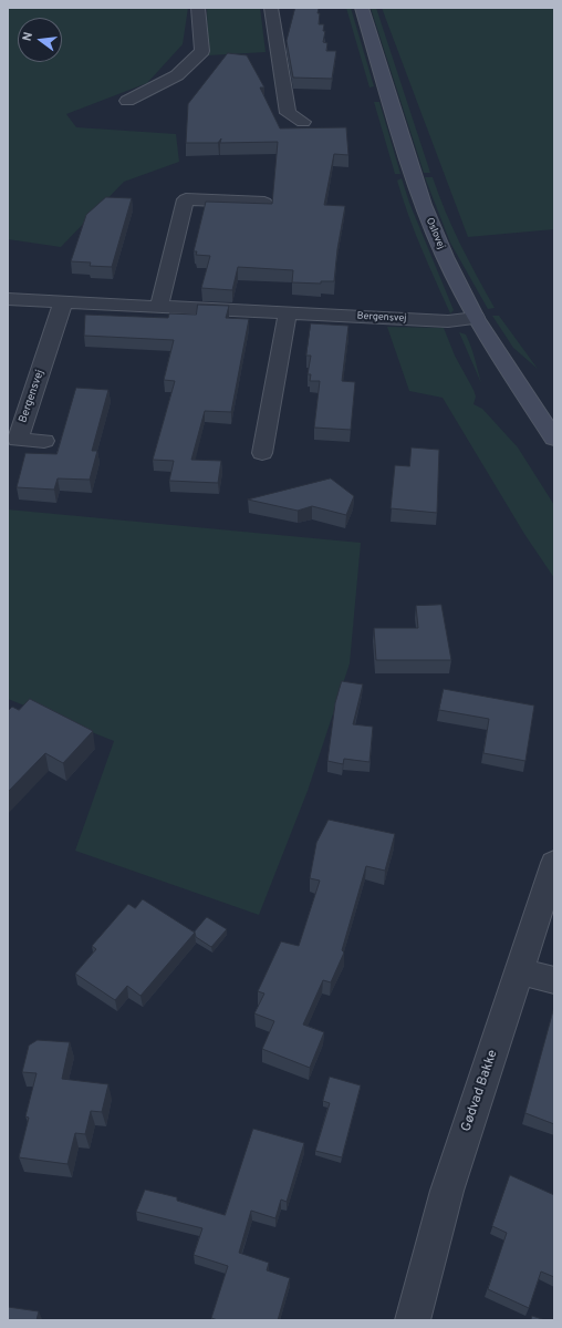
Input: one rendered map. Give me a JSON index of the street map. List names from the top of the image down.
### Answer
{
  "streets": {
    "street": ["Oslovej", "Bergensvej", "Gødvad Bakke"]
  },
  "crossings": [
    ["Oslovej", "Bergensvej"]
  ],
  "north": "left"
}
